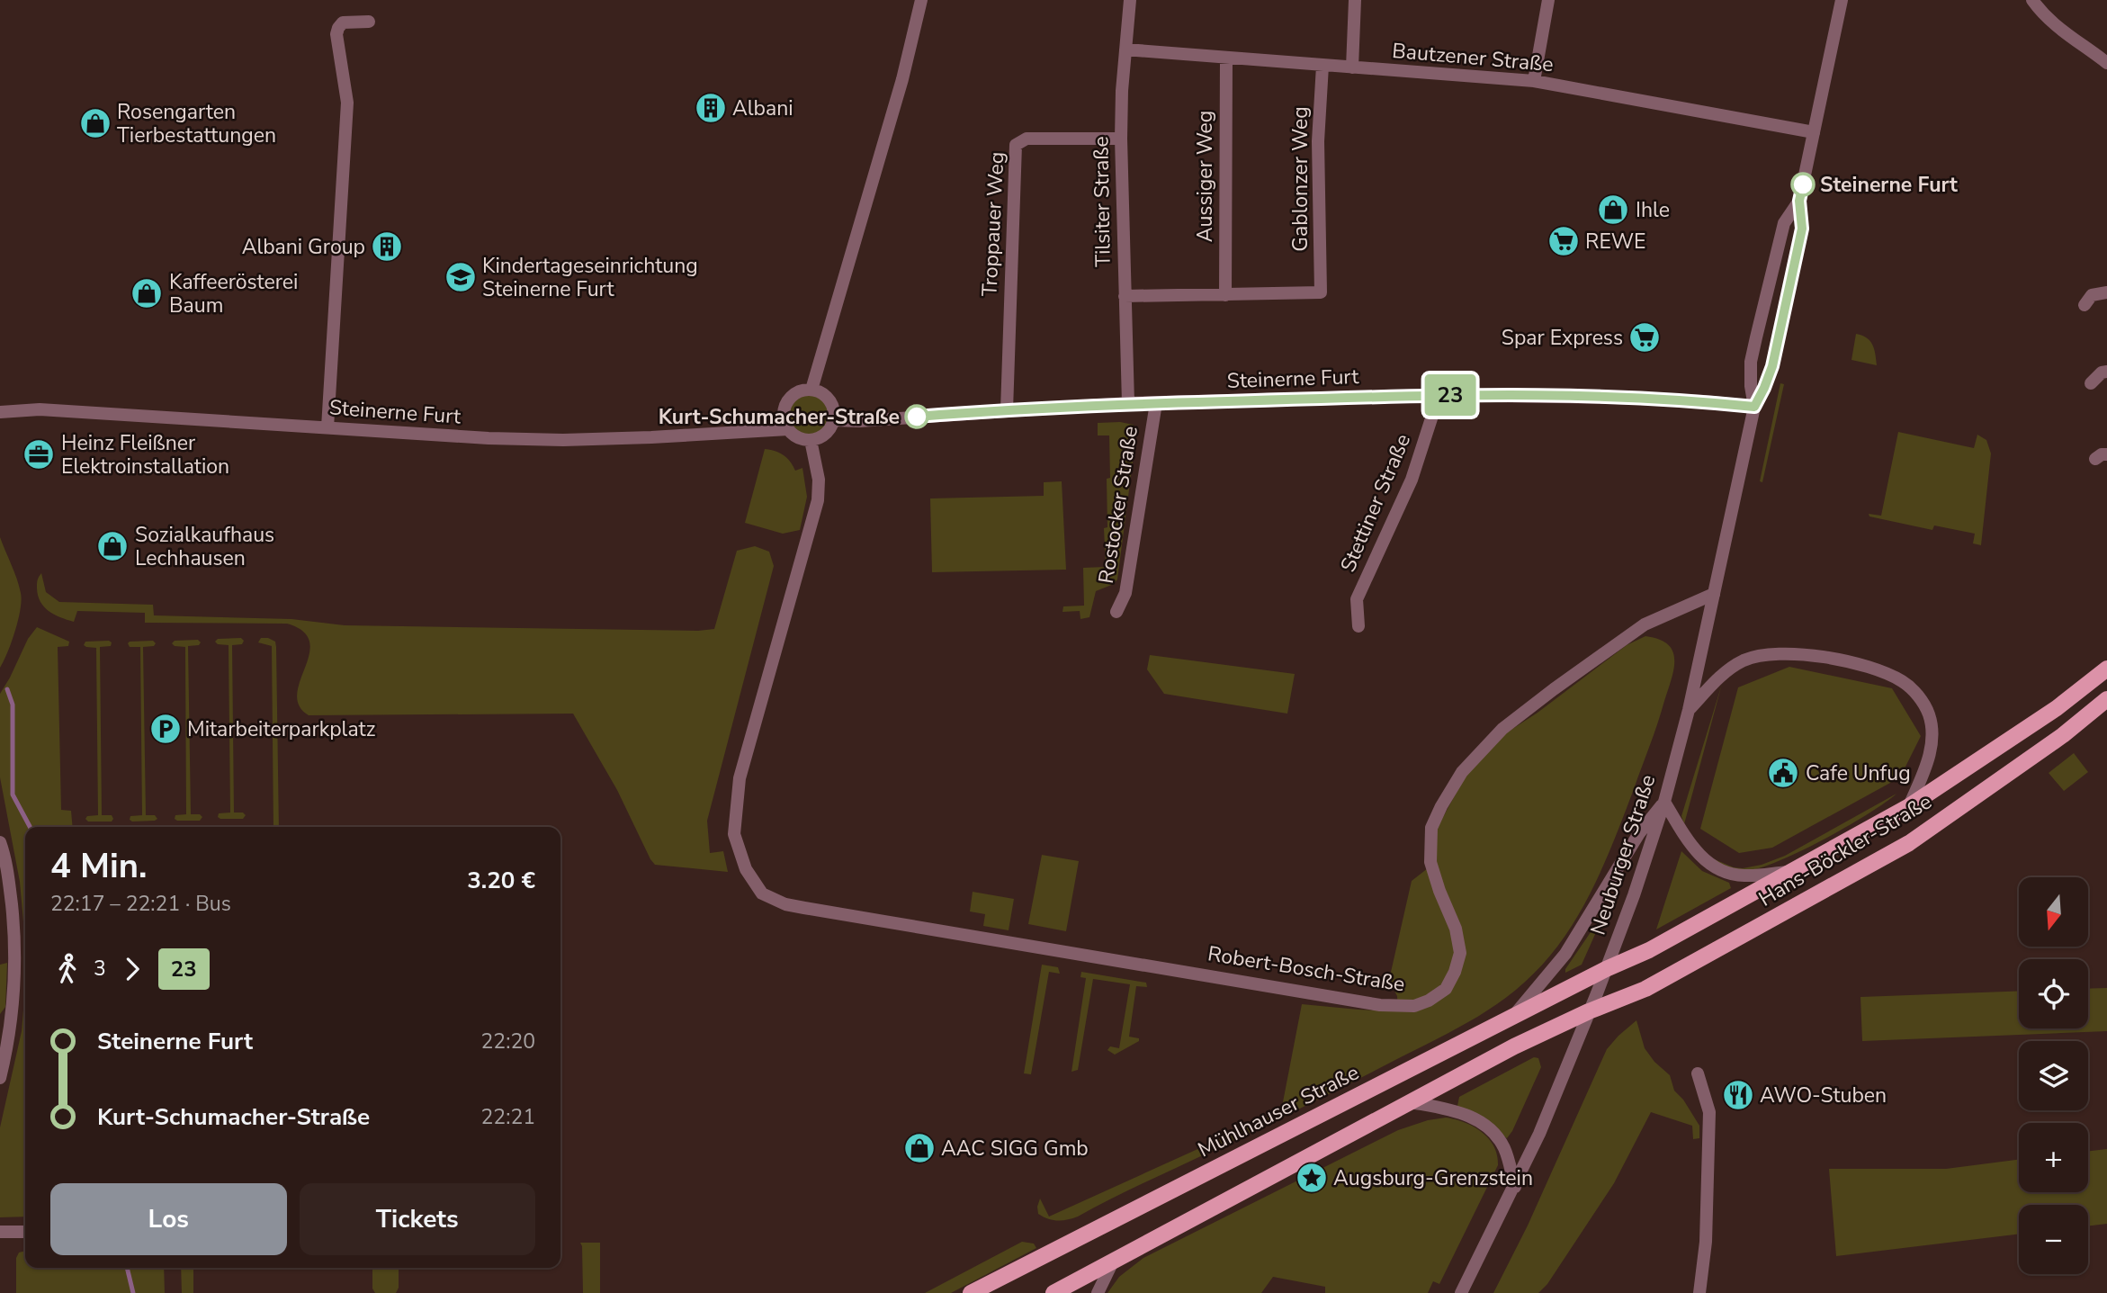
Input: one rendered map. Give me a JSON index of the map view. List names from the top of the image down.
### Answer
{
  "streets": {
    "main road": ["Hans-Böckler-Straße", "Mühlhauser Straße"],
    "street": [
      "Bautzener Straße",
      "Aussiger Weg",
      "Gablonzer Weg",
      "Tilsiter Straße",
      "Troppauer Weg",
      "Steinerne Furt",
      "Stettiner Straße",
      "Rostocker Straße",
      "Neuburger Straße",
      "Robert-Bosch-Straße"
    ]
  },
  "crossings": [
    ["Bautzener Straße", "Aussiger Weg"],
    ["Bautzener Straße", "Gablonzer Weg"],
    ["Bautzener Straße", "Tilsiter Straße"],
    ["Bautzener Straße", "Neuburger Straße"],
    ["Aussiger Weg", "Gablonzer Weg"],
    ["Tilsiter Straße", "Troppauer Weg"],
    ["Tilsiter Straße", "Steinerne Furt"],
    ["Troppauer Weg", "Steinerne Furt"],
    ["Steinerne Furt", "Stettiner Straße"],
    ["Steinerne Furt", "Rostocker Straße"],
    ["Steinerne Furt", "Neuburger Straße"],
    ["Steinerne Furt", "Robert-Bosch-Straße"],
    ["Hans-Böckler-Straße", "Neuburger Straße"],
    ["Hans-Böckler-Straße", "Mühlhauser Straße"],
    ["Neuburger Straße", "Robert-Bosch-Straße"],
    ["Neuburger Straße", "Mühlhauser Straße"]
  ],
  "places": {
    "building": ["Albani", "Albani Group"],
    "shop": [
      "Rosengarten Tierbestattungen",
      "Ihle",
      "Kaffeerösterei Baum",
      "Sozialkaufhaus Lechhausen",
      "AAC SIGG Gmb"
    ],
    "other": ["Steinerne Furt", "Kurt-Schumacher-Straße"],
    "supermarket": ["REWE", "Spar Express"],
    "school or university": ["Kindertageseinrichtung Steinerne Furt"],
    "office": ["Heinz Fleißner Elektroinstallation"],
    "parking": ["Mitarbeiterparkplatz"],
    "public building": ["Cafe Unfug"],
    "restaurant": ["AWO-Stuben"],
    "place": ["Augsburg-Grenzstein"]
  },
  "lines": ["bus line 23"],
  "north": "bottom",
  "page": {
    "on_map": "23",
    "heading": ["4 Min.", "22:17 – 22:21 · Bus", "3.20 €"],
    "map_buttons": ["+", "−"],
    "legs": ["3", "23"],
    "list": [
      {
        "name": "Steinerne Furt",
        "value": "22:20"
      },
      {
        "name": "Kurt-Schumacher-Straße",
        "value": "22:21"
      }
    ],
    "buttons": ["Los", "Tickets"]
  }
}
